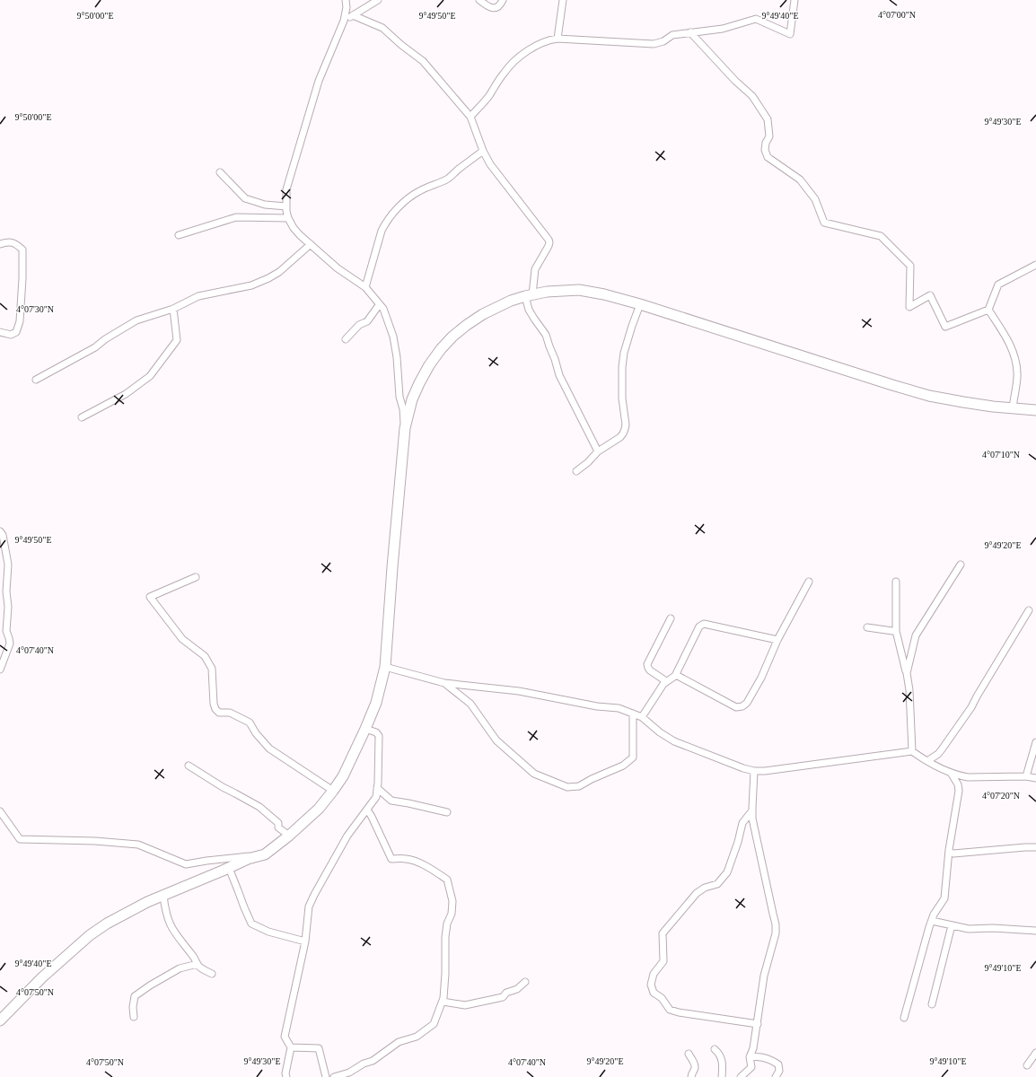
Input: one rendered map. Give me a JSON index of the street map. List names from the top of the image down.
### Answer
{
  "coordinates": [
    "4°07'00\"N",
    "9°50'00\"E",
    "9°49'50\"E",
    "9°49'40\"E",
    "9°49'30\"E",
    "4°07'30\"N",
    "4°07'10\"N",
    "9°49'20\"E",
    "4°07'40\"N",
    "4°07'20\"N",
    "9°49'10\"E",
    "4°07'50\"N"
  ]
}
